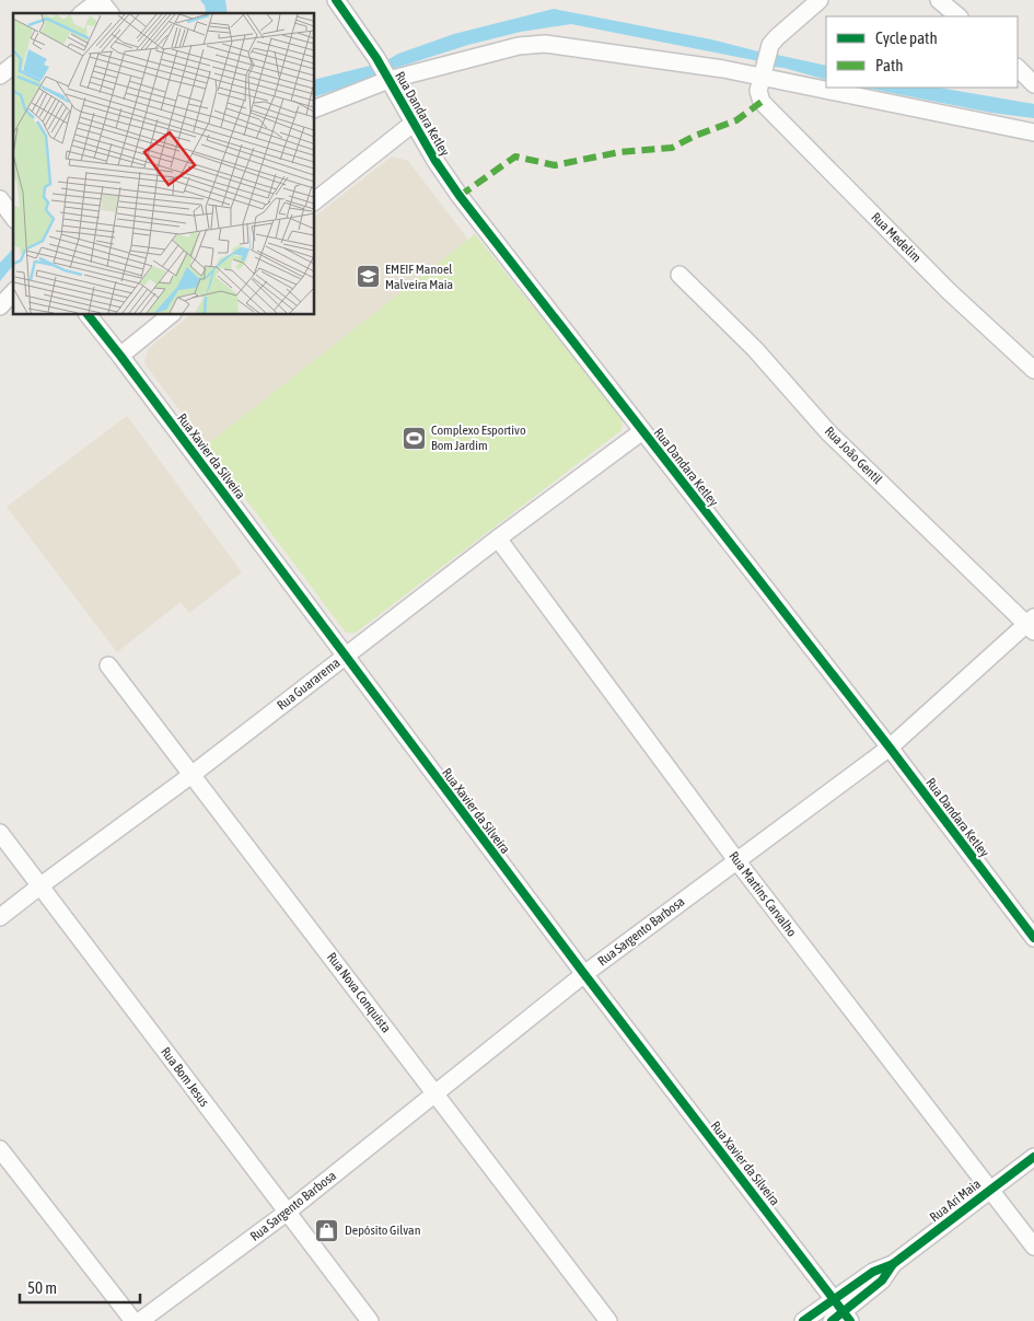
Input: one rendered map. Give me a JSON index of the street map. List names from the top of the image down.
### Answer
{
  "streets": {
    "street": [
      "Rua Dandara Ketley",
      "Rua Medelim",
      "Rua João Gentil",
      "Rua Xavier da Silveira",
      "Rua Guararema",
      "Rua Martins Carvalho",
      "Rua Sargento Barbosa",
      "Rua Nova Conquista",
      "Rua Bom Jesus",
      "Rua Ari Maia"
    ]
  },
  "crossings": [
    ["Rua Dandara Ketley", "Rua Guararema"],
    ["Rua Dandara Ketley", "Rua Sargento Barbosa"],
    ["Rua João Gentil", "Rua Sargento Barbosa"],
    ["Rua Xavier da Silveira", "Rua Guararema"],
    ["Rua Xavier da Silveira", "Rua Sargento Barbosa"],
    ["Rua Xavier da Silveira", "Rua Ari Maia"],
    ["Rua Guararema", "Rua Martins Carvalho"],
    ["Rua Guararema", "Rua Nova Conquista"],
    ["Rua Guararema", "Rua Bom Jesus"],
    ["Rua Martins Carvalho", "Rua Sargento Barbosa"],
    ["Rua Martins Carvalho", "Rua Ari Maia"],
    ["Rua Sargento Barbosa", "Rua Nova Conquista"],
    ["Rua Sargento Barbosa", "Rua Bom Jesus"]
  ],
  "places": {
    "school or university": ["EMEIF Manoel Malveira Maia"],
    "sports": ["Complexo Esportivo Bom Jardim"],
    "shop": ["Depósito Gilvan"]
  },
  "legend": ["Cycle path", "Path"],
  "scale_bar": "50 m"
}
